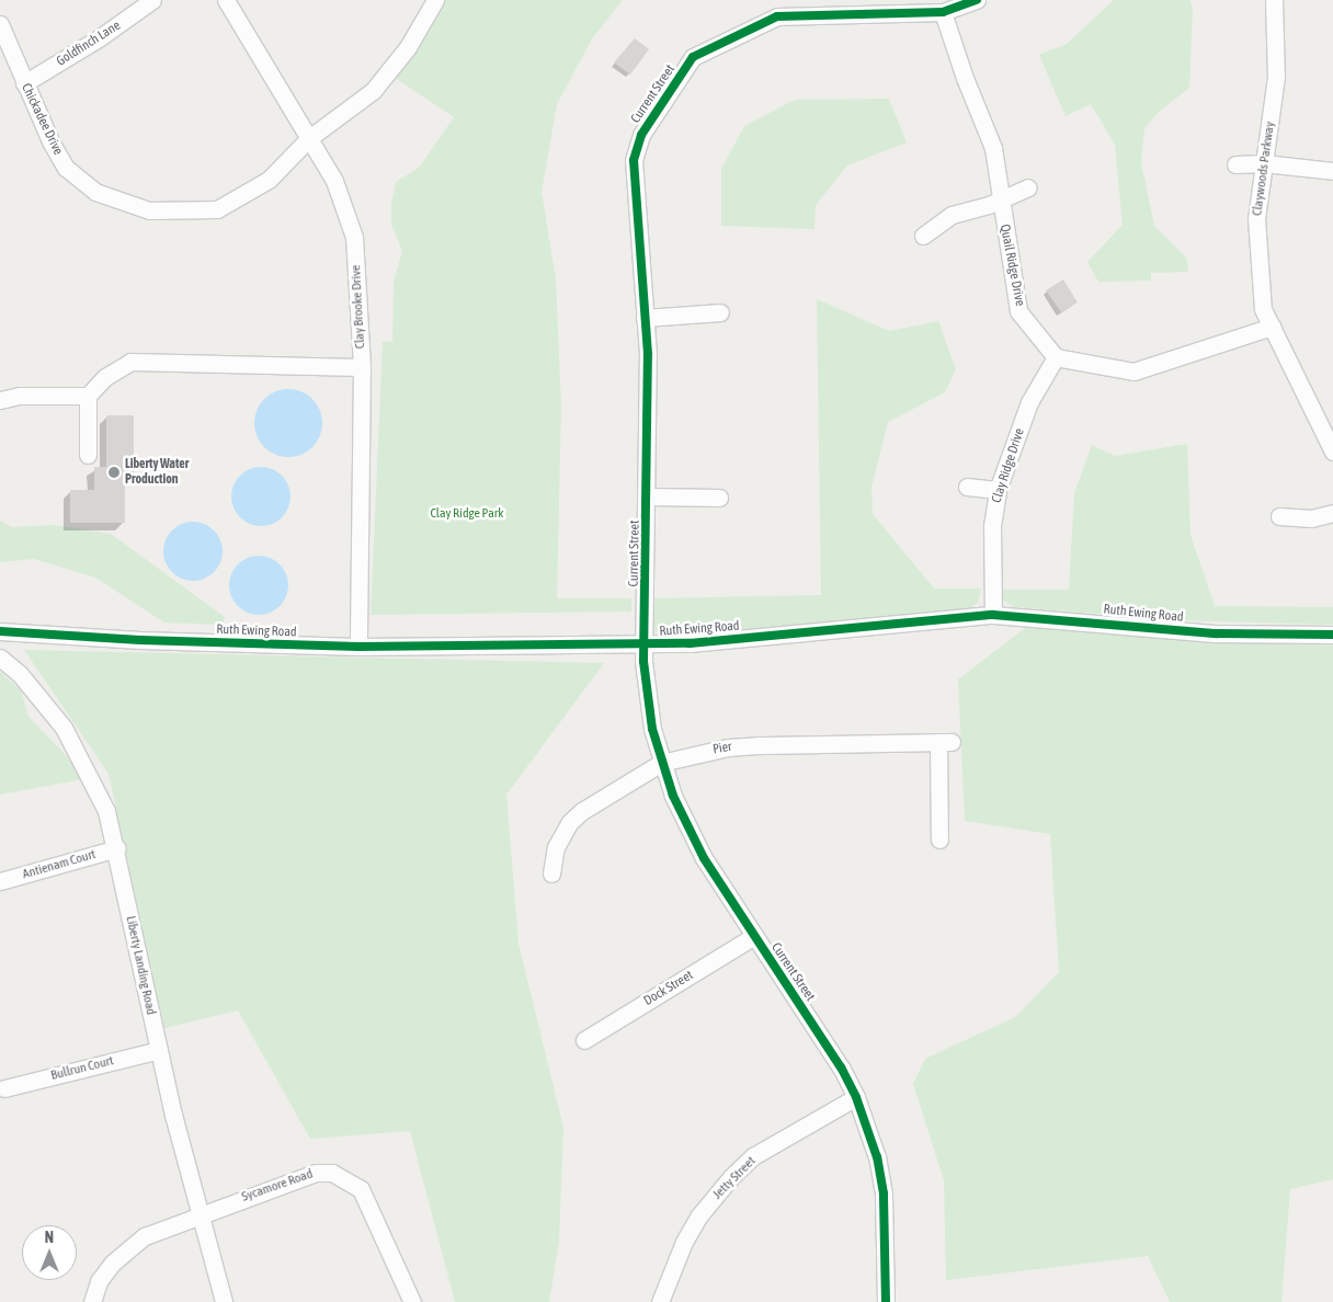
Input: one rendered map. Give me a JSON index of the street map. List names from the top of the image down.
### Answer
{
  "streets": {
    "street": [
      "Goldfinch Lane",
      "Current Street",
      "Chickadee Drive",
      "Claywoods Parkway",
      "Quail Ridge Drive",
      "Clay Brooke Drive",
      "Clay Ridge Drive",
      "Ruth Ewing Road",
      "Pier",
      "Antienam Court",
      "Liberty Landing Road",
      "Dock Street",
      "Bullrun Court",
      "Jetty Street",
      "Sycamore Road"
    ]
  },
  "crossings": [
    ["Goldfinch Lane", "Chickadee Drive"],
    ["Current Street", "Quail Ridge Drive"],
    ["Current Street", "Ruth Ewing Road"],
    ["Current Street", "Pier"],
    ["Current Street", "Dock Street"],
    ["Current Street", "Jetty Street"],
    ["Chickadee Drive", "Clay Brooke Drive"],
    ["Quail Ridge Drive", "Clay Ridge Drive"],
    ["Clay Brooke Drive", "Ruth Ewing Road"],
    ["Clay Ridge Drive", "Ruth Ewing Road"],
    ["Antienam Court", "Liberty Landing Road"],
    ["Liberty Landing Road", "Bullrun Court"],
    ["Liberty Landing Road", "Sycamore Road"]
  ],
  "parks": ["Clay Ridge Park"],
  "places": ["Liberty Water Production"],
  "north": "top"
}
